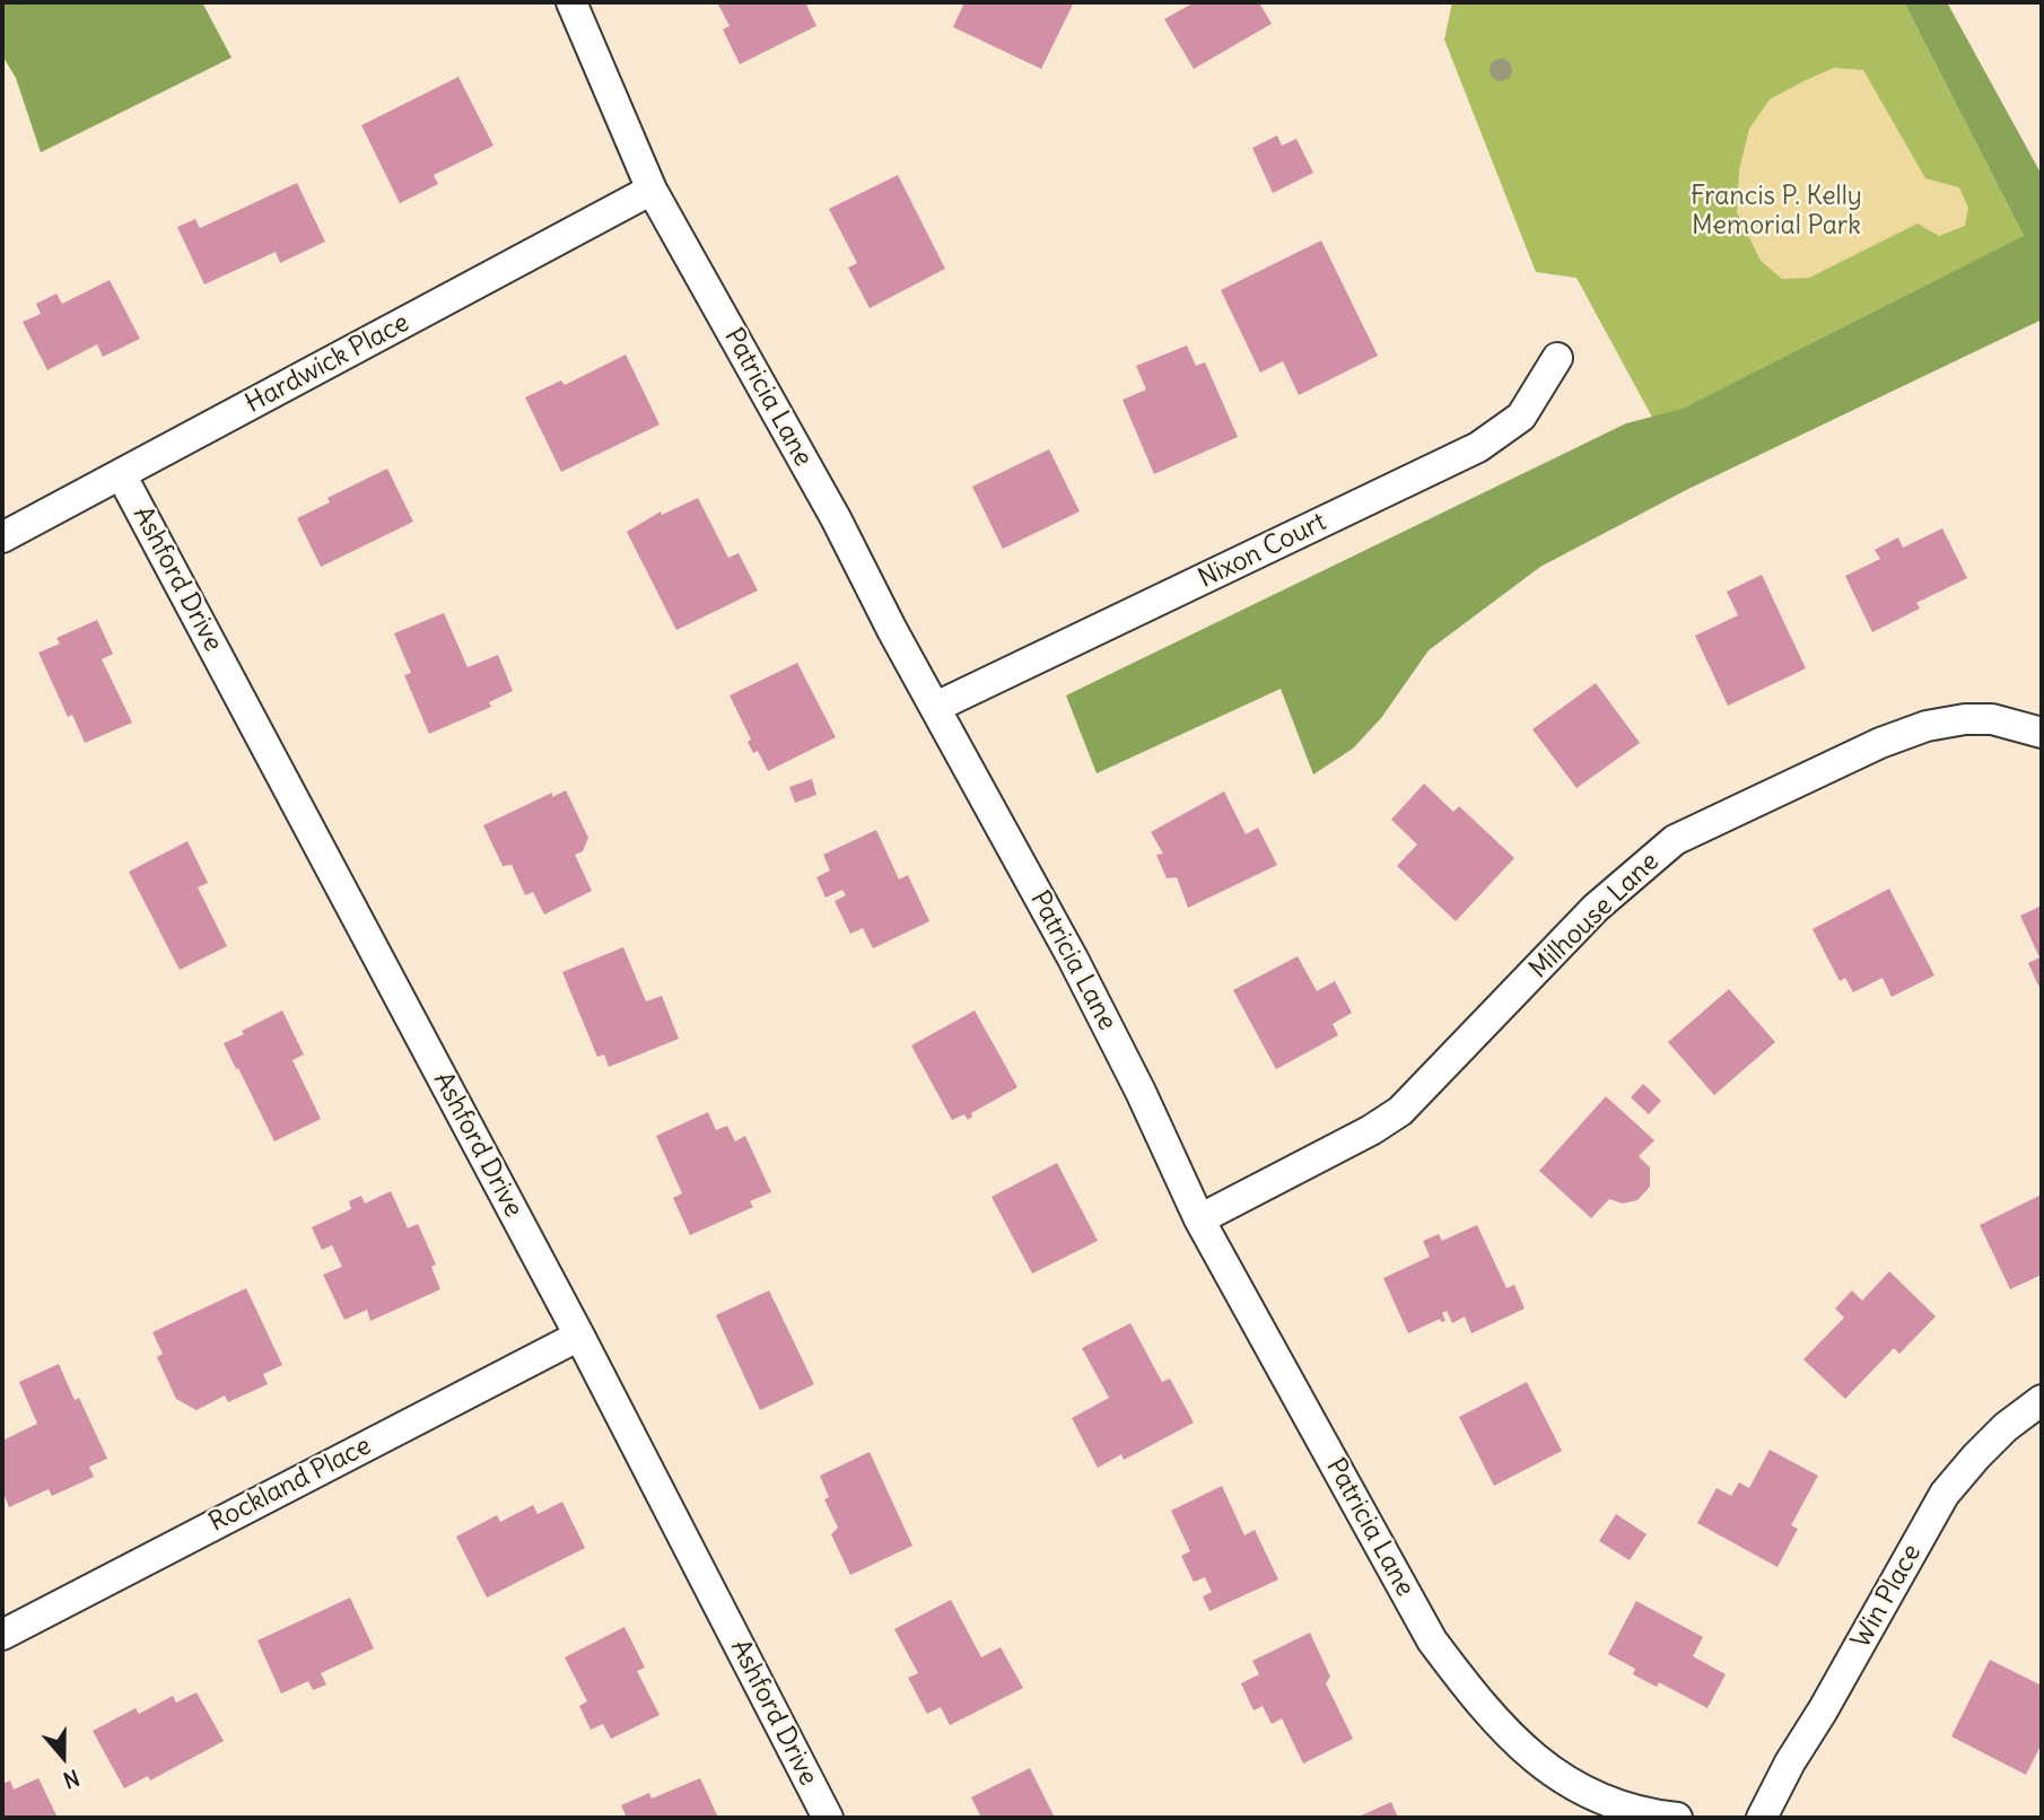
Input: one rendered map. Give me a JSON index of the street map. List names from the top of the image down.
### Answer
{
  "streets": {
    "street": [
      "Hardwick Place",
      "Patricia Lane",
      "Nixon Court",
      "Ashford Drive",
      "Milhouse Lane",
      "Rockland Place",
      "Win Place"
    ]
  },
  "crossings": [
    ["Hardwick Place", "Patricia Lane"],
    ["Hardwick Place", "Ashford Drive"],
    ["Patricia Lane", "Nixon Court"],
    ["Patricia Lane", "Milhouse Lane"],
    ["Ashford Drive", "Rockland Place"]
  ],
  "parks": ["Francis P. Kelly Memorial Park"],
  "north": "bottom"
}
